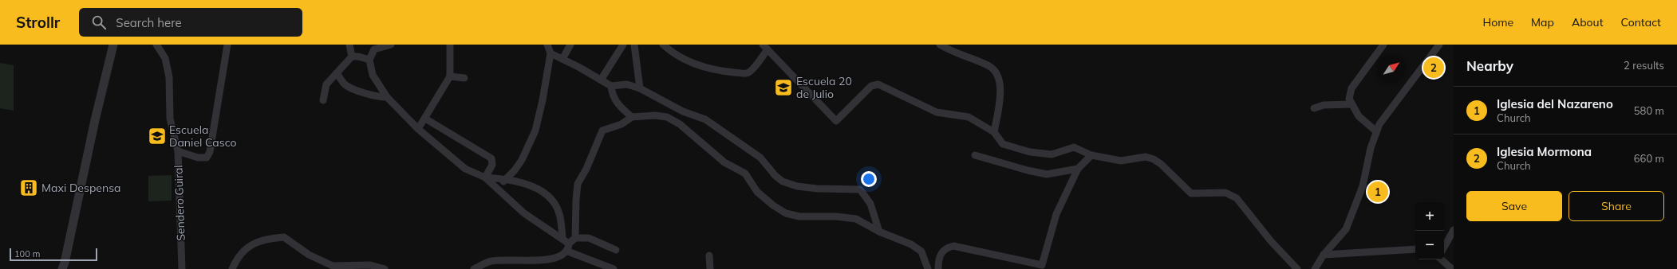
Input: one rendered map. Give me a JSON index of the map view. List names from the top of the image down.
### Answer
{
  "streets": {
    "street": ["Sendero Guiral"]
  },
  "places": {
    "school or university": ["Escuela 20 de Julio", "Escuela Daniel Casco"],
    "building": ["Maxi Despensa"]
  },
  "scale_bar": "100 m",
  "north": "top right",
  "page": {
    "header": "Strollr",
    "search": "Search here",
    "nav": [
      "Home",
      "Map",
      "About",
      "Contact"
    ],
    "heading": ["Nearby", "2 results"],
    "pins": ["2", "1"],
    "list": [
      {
        "mark": "1",
        "name": "Iglesia del Nazareno",
        "note": "Church",
        "value": "580 m"
      },
      {
        "mark": "2",
        "name": "Iglesia Mormona",
        "note": "Church",
        "value": "660 m"
      }
    ],
    "buttons": ["Save", "Share"],
    "map_buttons": ["+", "−"],
    "scale": "100 m"
  }
}
